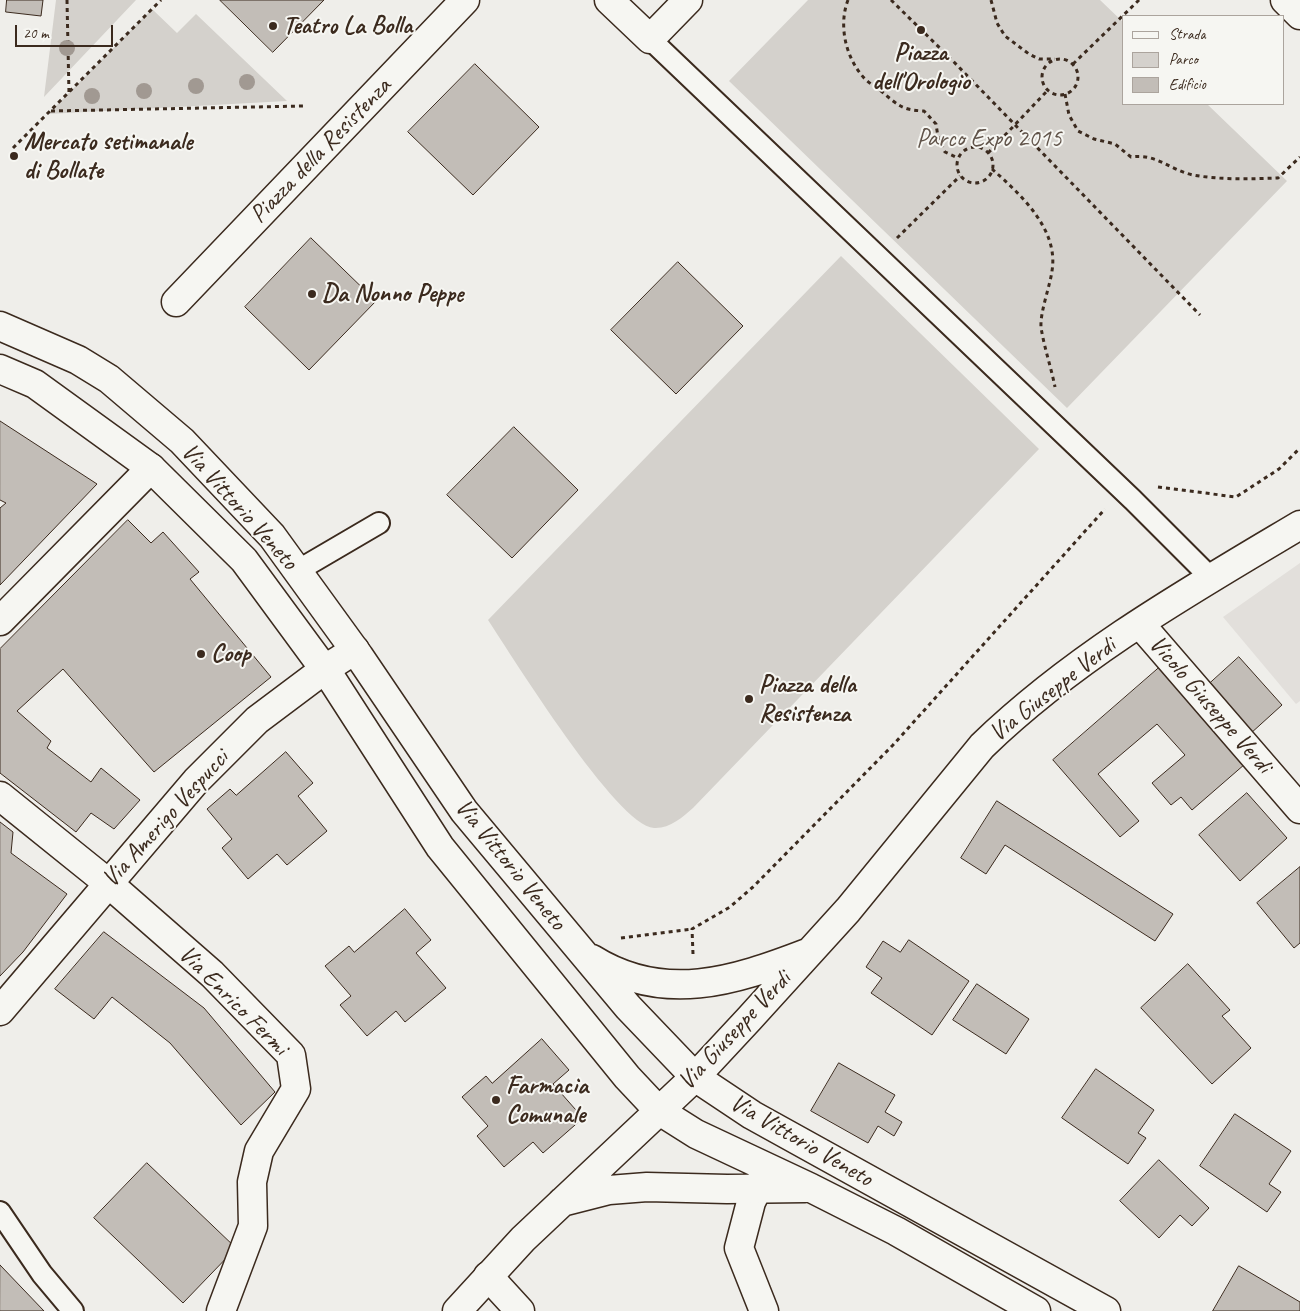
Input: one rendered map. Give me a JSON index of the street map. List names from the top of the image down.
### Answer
{
  "streets": {
    "street": [
      "Piazza della Resistenza",
      "Via Vittorio Veneto",
      "Via Giuseppe Verdi",
      "Vicolo Giuseppe Verdi",
      "Via Amerigo Vespucci",
      "Via Enrico Fermi"
    ]
  },
  "crossings": [
    ["Via Vittorio Veneto", "Via Giuseppe Verdi"],
    ["Via Vittorio Veneto", "Via Amerigo Vespucci"],
    ["Via Giuseppe Verdi", "Vicolo Giuseppe Verdi"],
    ["Via Amerigo Vespucci", "Via Enrico Fermi"]
  ],
  "parks": ["Parco Expo 2015"],
  "places": [
    "Teatro La Bolla",
    "Piazza dell'Orologio",
    "Mercato setimanale di Bollate",
    "Da Nonno Peppe",
    "Coop",
    "Piazza della Resistenza",
    "Farmacia Comunale"
  ],
  "legend": ["Strada", "Parco", "Edificio"],
  "scale_bar": "20 m"
}
